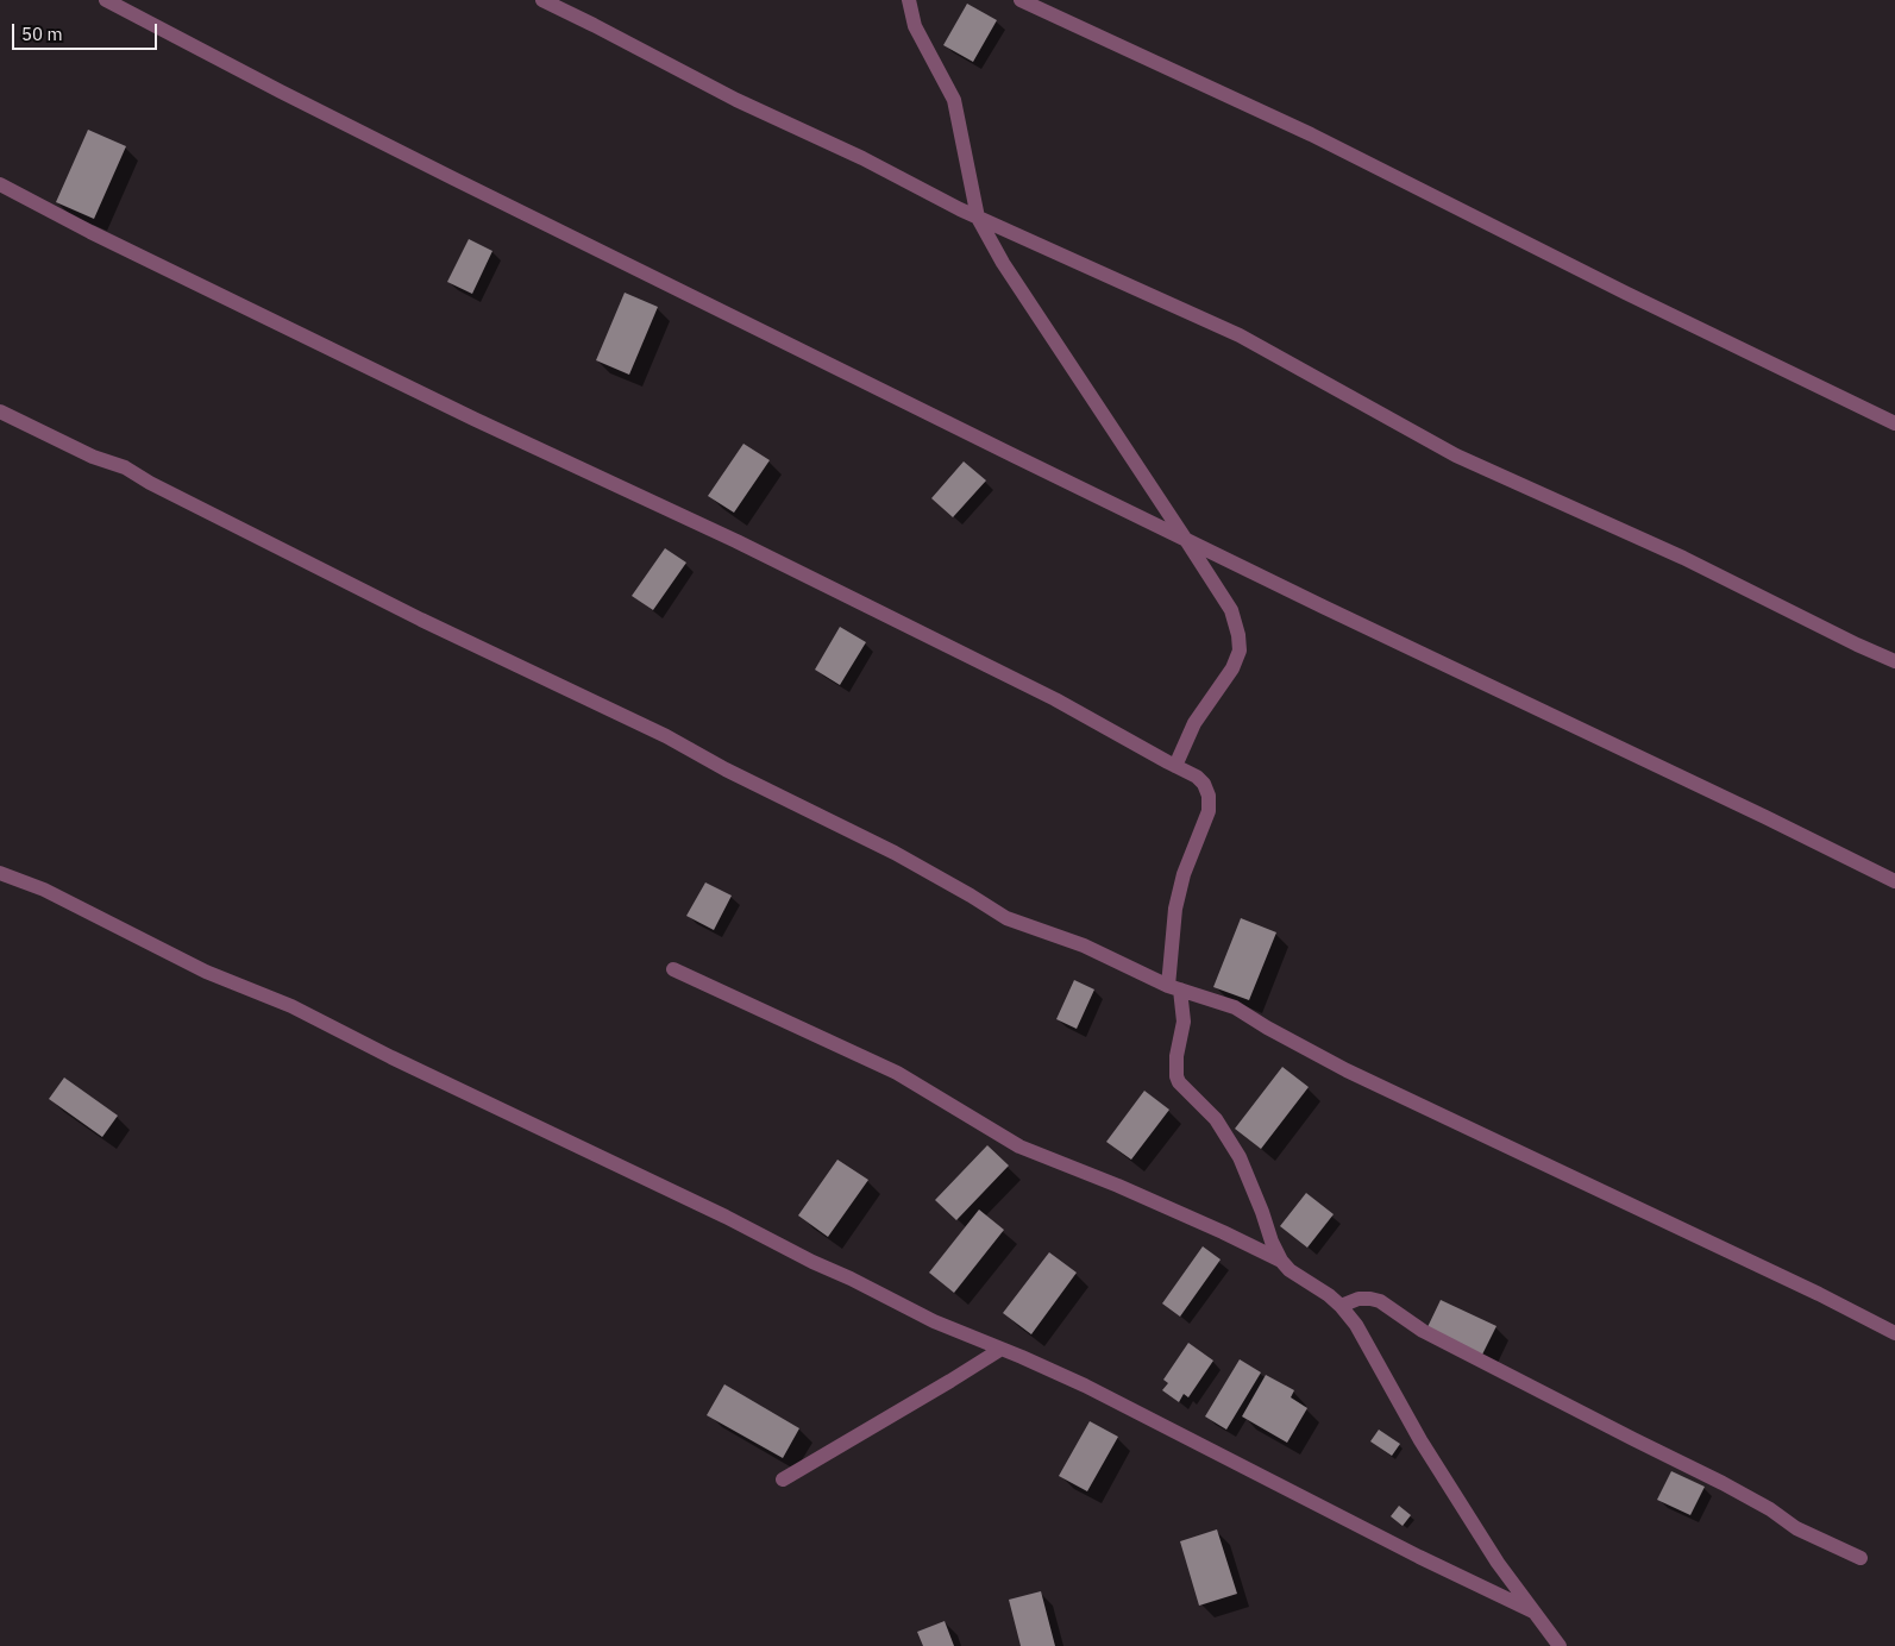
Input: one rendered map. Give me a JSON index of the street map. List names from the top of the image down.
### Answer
{
  "scale_bar": "50 m"
}
